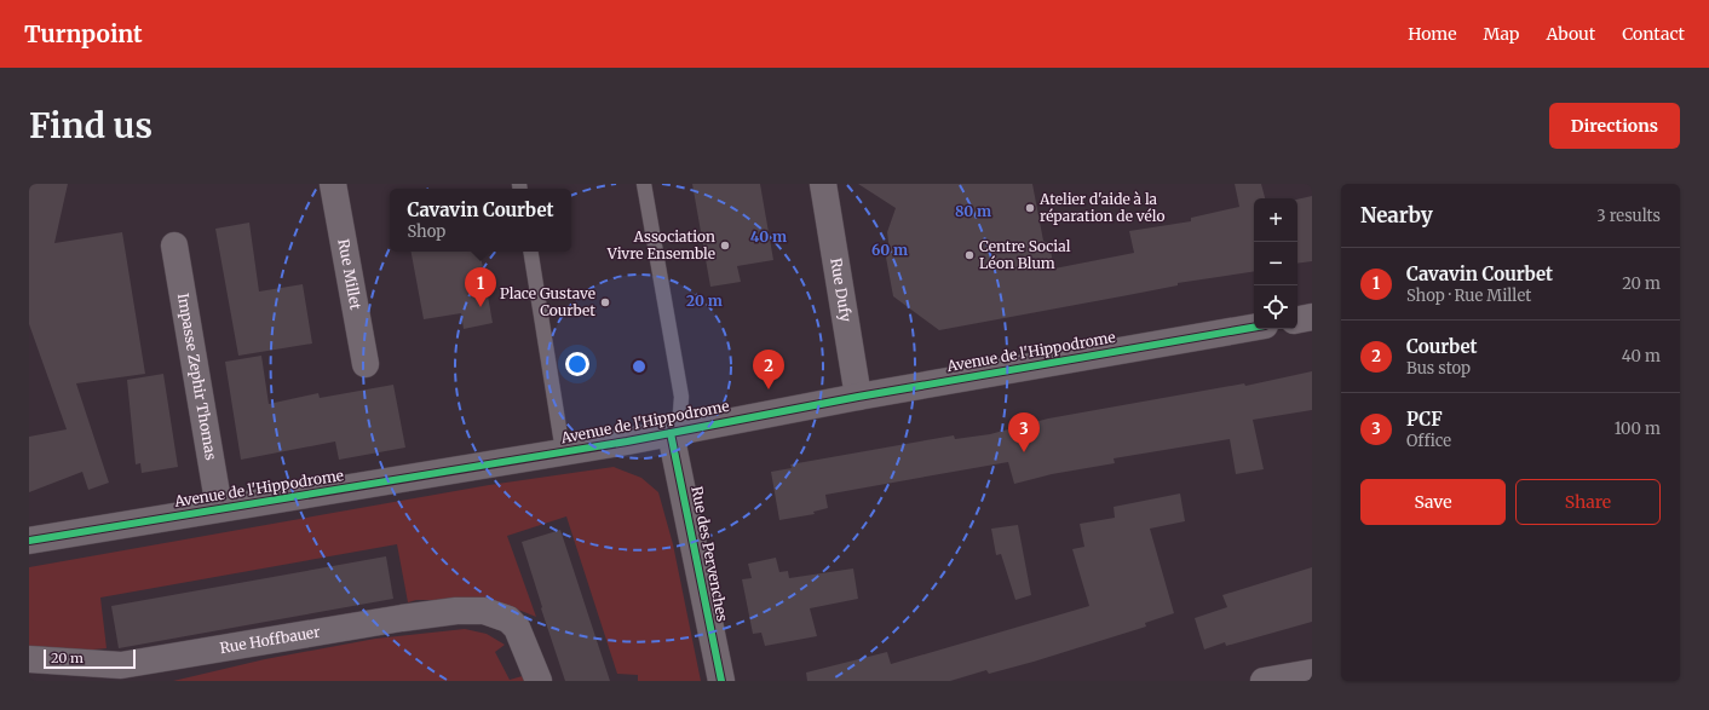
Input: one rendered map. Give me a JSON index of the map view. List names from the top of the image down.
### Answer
{
  "streets": {
    "street": [
      "Rue Millet",
      "Rue Dufy",
      "Avenue de l'Hippodrome",
      "Impasse Zephir Thomas",
      "Rue des Pervenches",
      "Rue Hoffbauer"
    ]
  },
  "crossings": [
    ["Rue Dufy", "Avenue de l'Hippodrome"],
    ["Avenue de l'Hippodrome", "Impasse Zephir Thomas"],
    ["Avenue de l'Hippodrome", "Rue des Pervenches"]
  ],
  "places": [
    "Atelier d'aide à la réparation de vélo",
    "Association Vivre Ensemble",
    "Centre Social Léon Blum",
    "Place Gustave Courbet"
  ],
  "scale_bar": "20 m",
  "page": {
    "header": "Turnpoint",
    "nav": [
      "Home",
      "Map",
      "About",
      "Contact"
    ],
    "buttons": [
      "Directions",
      ["Save", "Share"]
    ],
    "title": "Find us",
    "heading": ["Nearby", "3 results"],
    "popup": ["Cavavin Courbet", "Shop"],
    "map_buttons": ["+", "−"],
    "list": [
      {
        "mark": "1",
        "name": "Cavavin Courbet",
        "note": "Shop · Rue Millet",
        "value": "20 m"
      },
      {
        "mark": "2",
        "name": "Courbet",
        "note": "Bus stop",
        "value": "40 m"
      },
      {
        "mark": "3",
        "name": "PCF",
        "note": "Office",
        "value": "100 m"
      }
    ],
    "pins": ["1", "2", "3"],
    "scale": "20 m"
  },
  "rings": [
    "80 m",
    "40 m",
    "60 m",
    "20 m"
  ]
}
